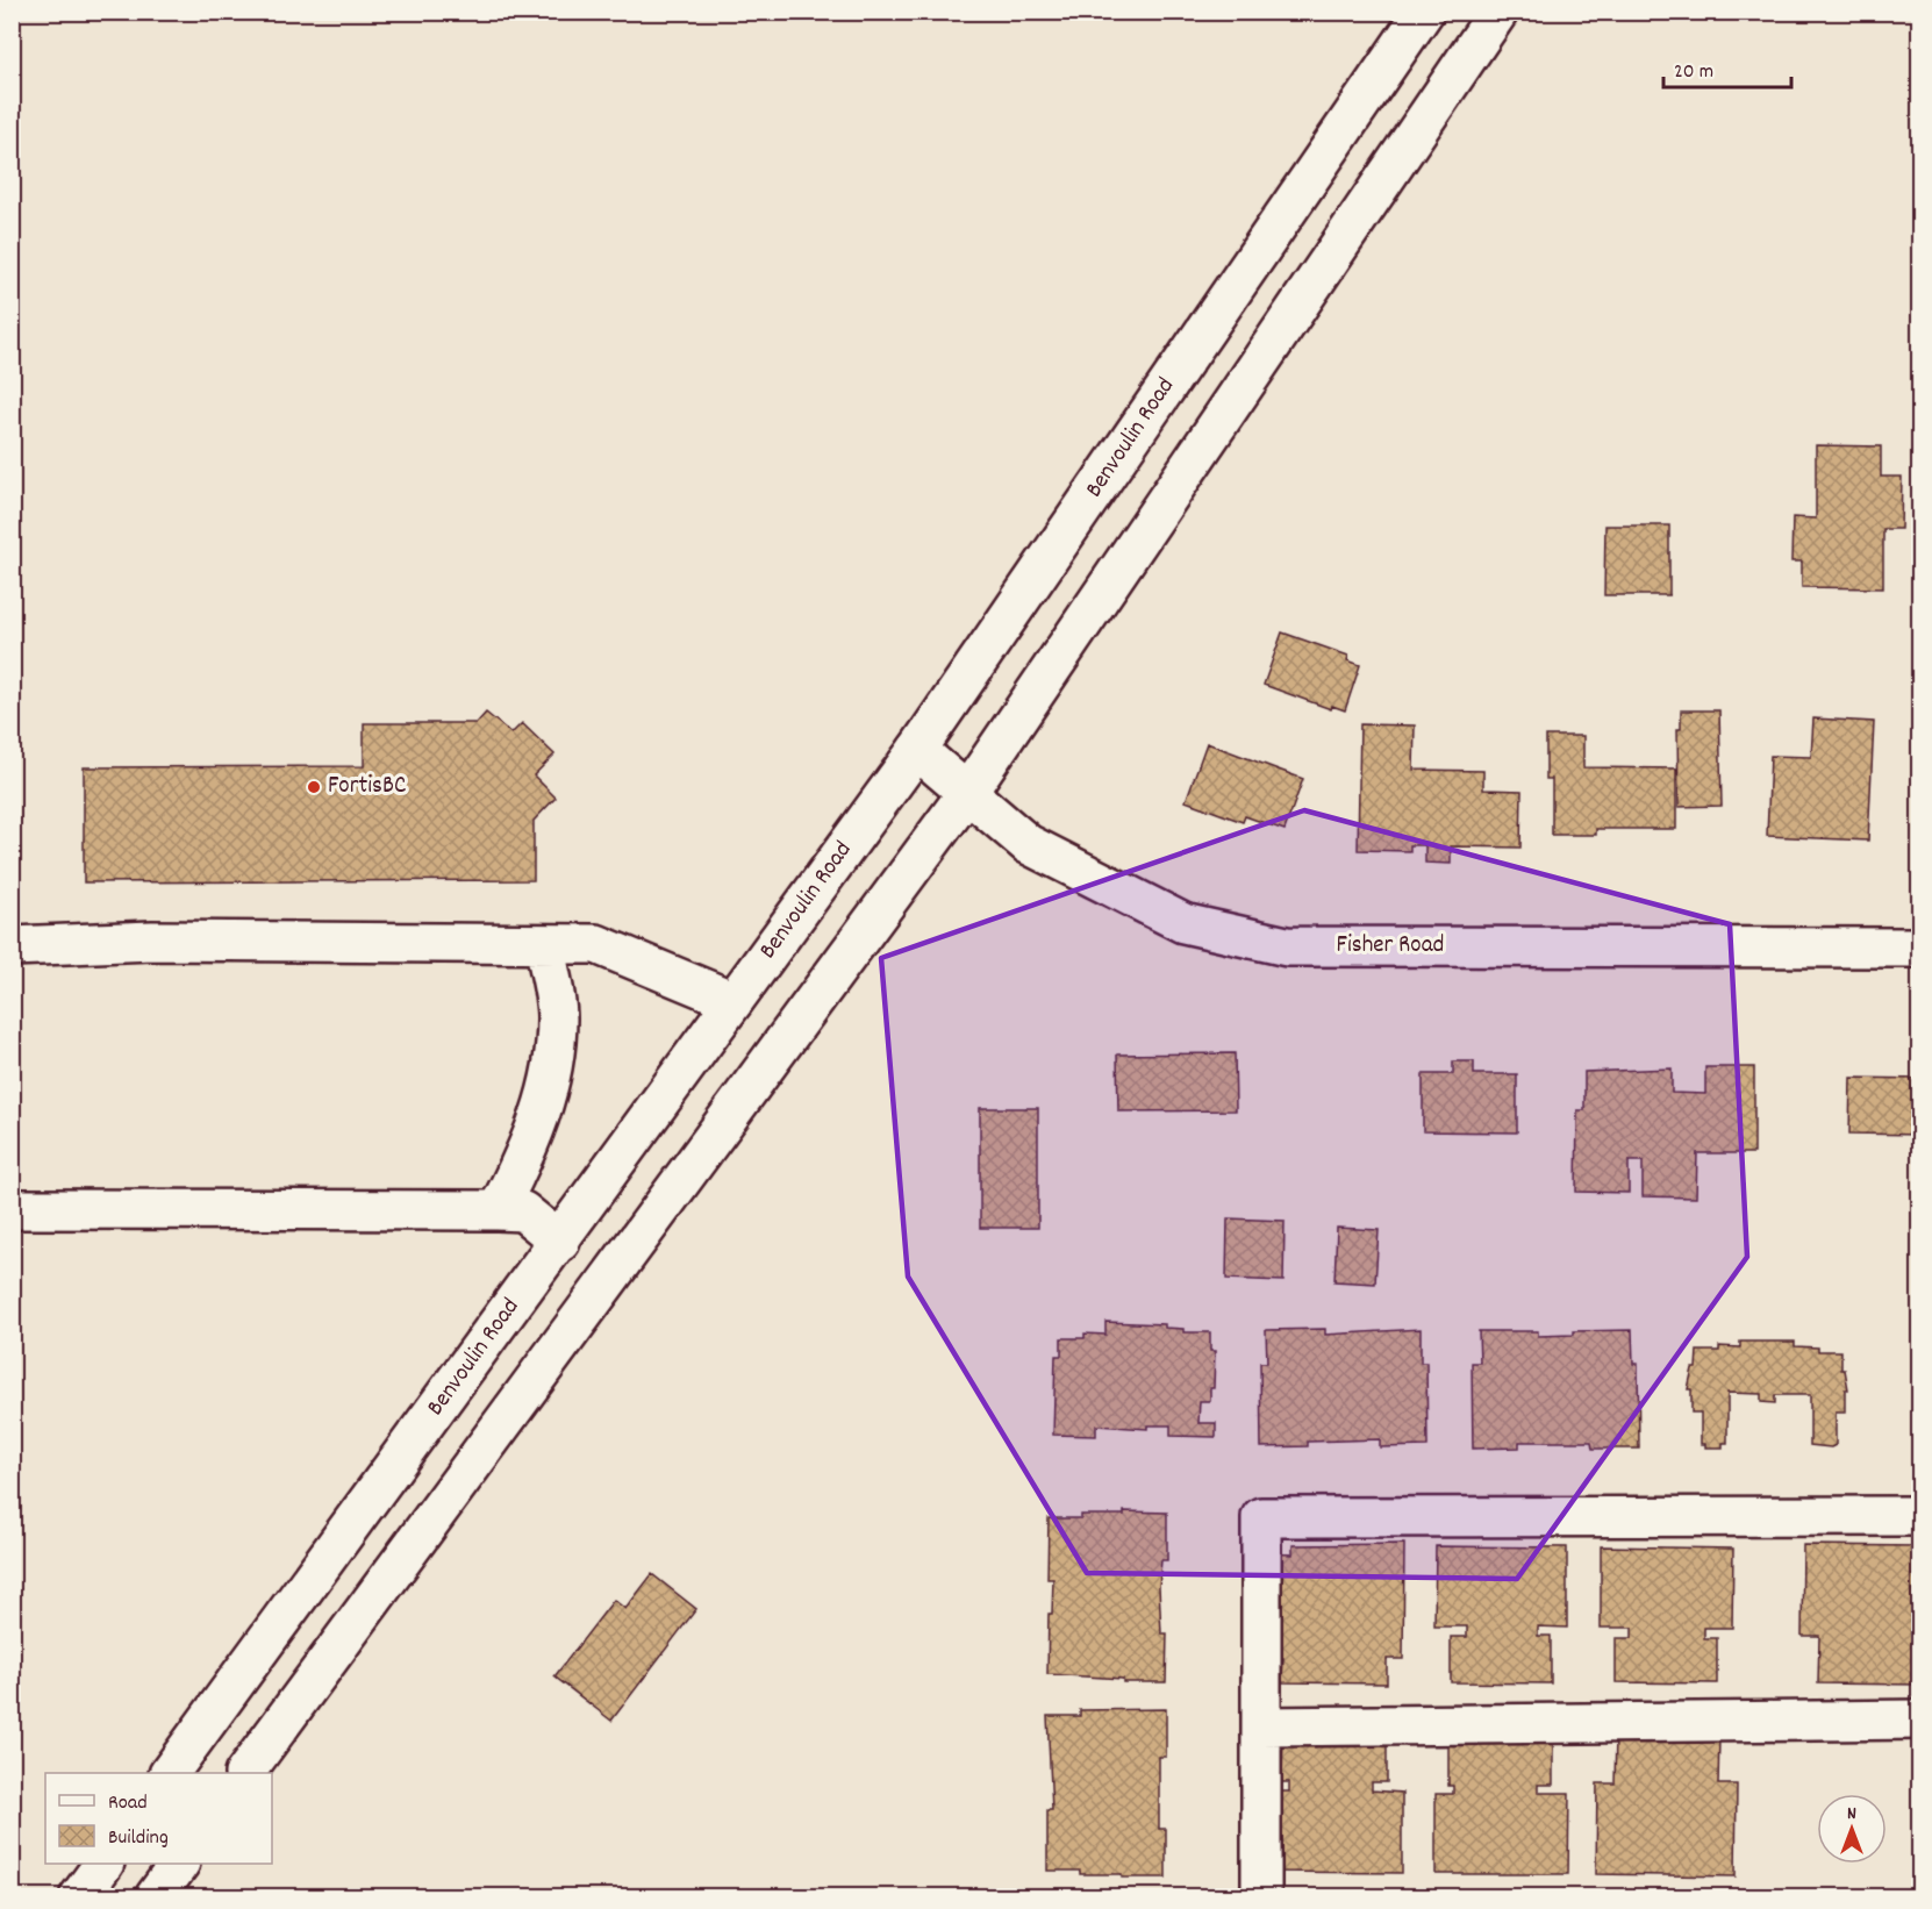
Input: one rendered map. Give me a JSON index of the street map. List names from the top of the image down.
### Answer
{
  "streets": {
    "main road": ["Benvoulin Road", "Fisher Road"]
  },
  "crossings": [
    ["Benvoulin Road", "Fisher Road"]
  ],
  "places": ["FortisBC"],
  "legend": ["Road", "Building"],
  "scale_bar": "20 m",
  "north": "top"
}
